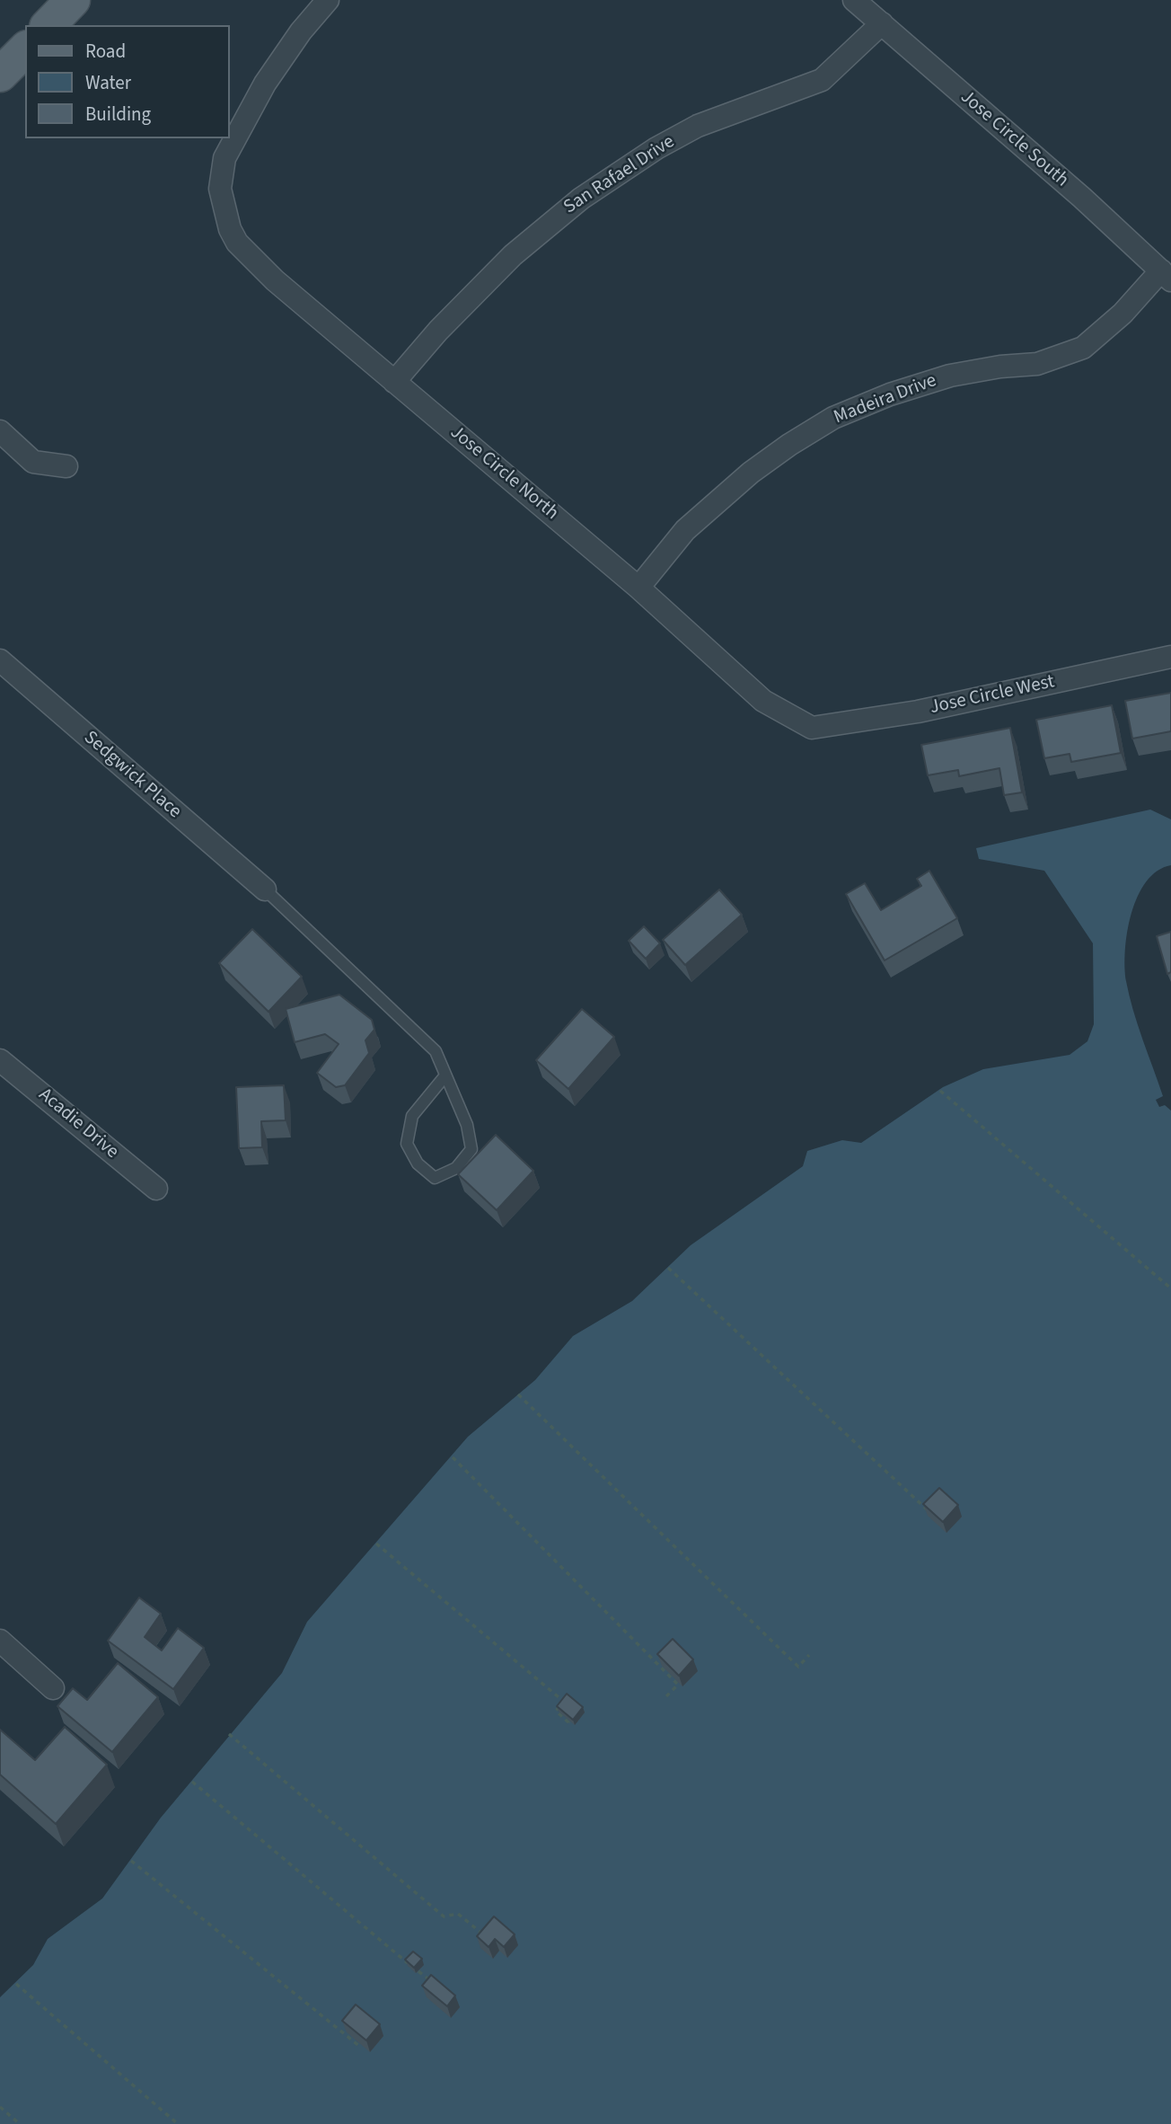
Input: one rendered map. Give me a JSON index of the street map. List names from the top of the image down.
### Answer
{
  "streets": {
    "street": [
      "Jose Circle South",
      "San Rafael Drive",
      "Madeira Drive",
      "Jose Circle North",
      "Jose Circle West",
      "Sedgwick Place",
      "Acadie Drive"
    ]
  },
  "crossings": [
    ["Jose Circle South", "San Rafael Drive"],
    ["Jose Circle South", "Madeira Drive"],
    ["San Rafael Drive", "Jose Circle North"],
    ["Madeira Drive", "Jose Circle North"],
    ["Jose Circle North", "Jose Circle West"]
  ],
  "legend": ["Road", "Water", "Building"]
}
